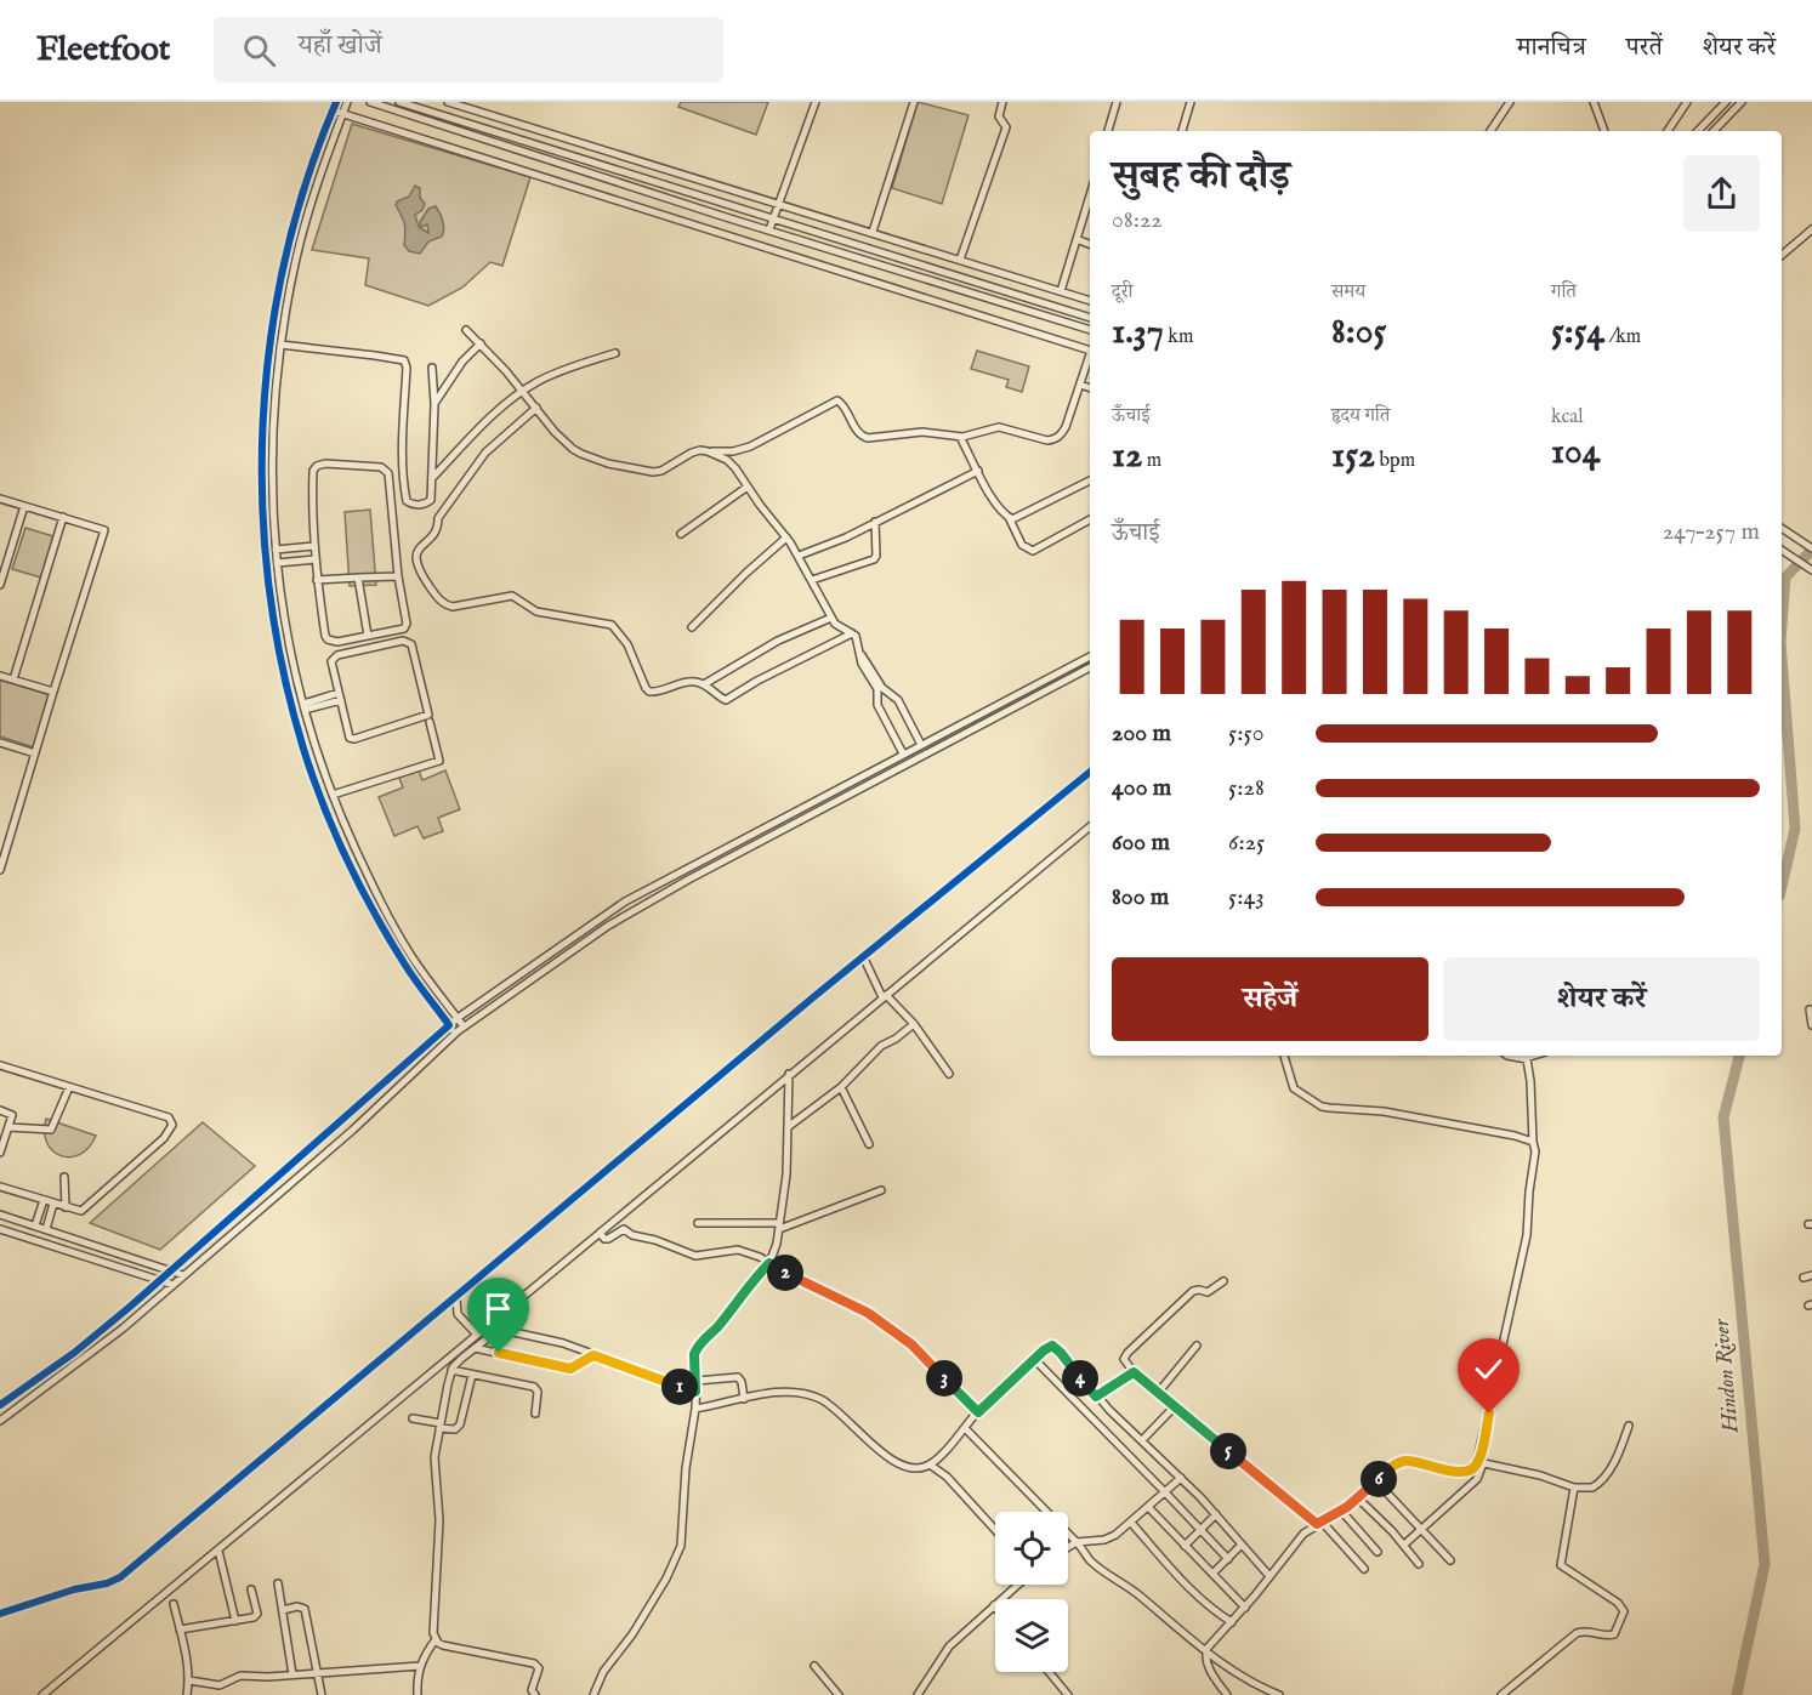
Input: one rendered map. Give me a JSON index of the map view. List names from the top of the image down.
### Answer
{
  "water": ["Hindon River"],
  "page": {
    "header": "Fleetfoot",
    "search": "यहाँ खोजें",
    "nav": ["मानचित्र", "परतें", "शेयर करें"],
    "heading": ["सुबह की दौड़", "08:22"],
    "stats": [
      ["दूरी", "1.37 km"],
      ["समय", "8:05"],
      ["गति", "5:54 /km"],
      ["ऊँचाई", "12 m"],
      ["हृदय गति", "152 bpm"],
      ["kcal", "104"]
    ],
    "chart": ["ऊँचाई", "247–257 m"],
    "list": [
      {
        "name": "200 m",
        "note": "5:50"
      },
      {
        "name": "400 m",
        "note": "5:28"
      },
      {
        "name": "600 m",
        "note": "6:25"
      },
      {
        "name": "800 m",
        "note": "5:43"
      }
    ],
    "buttons": ["सहेजें", "शेयर करें"],
    "pins": [
      "2",
      "3",
      "4",
      "1",
      "5",
      "6"
    ]
  }
}
